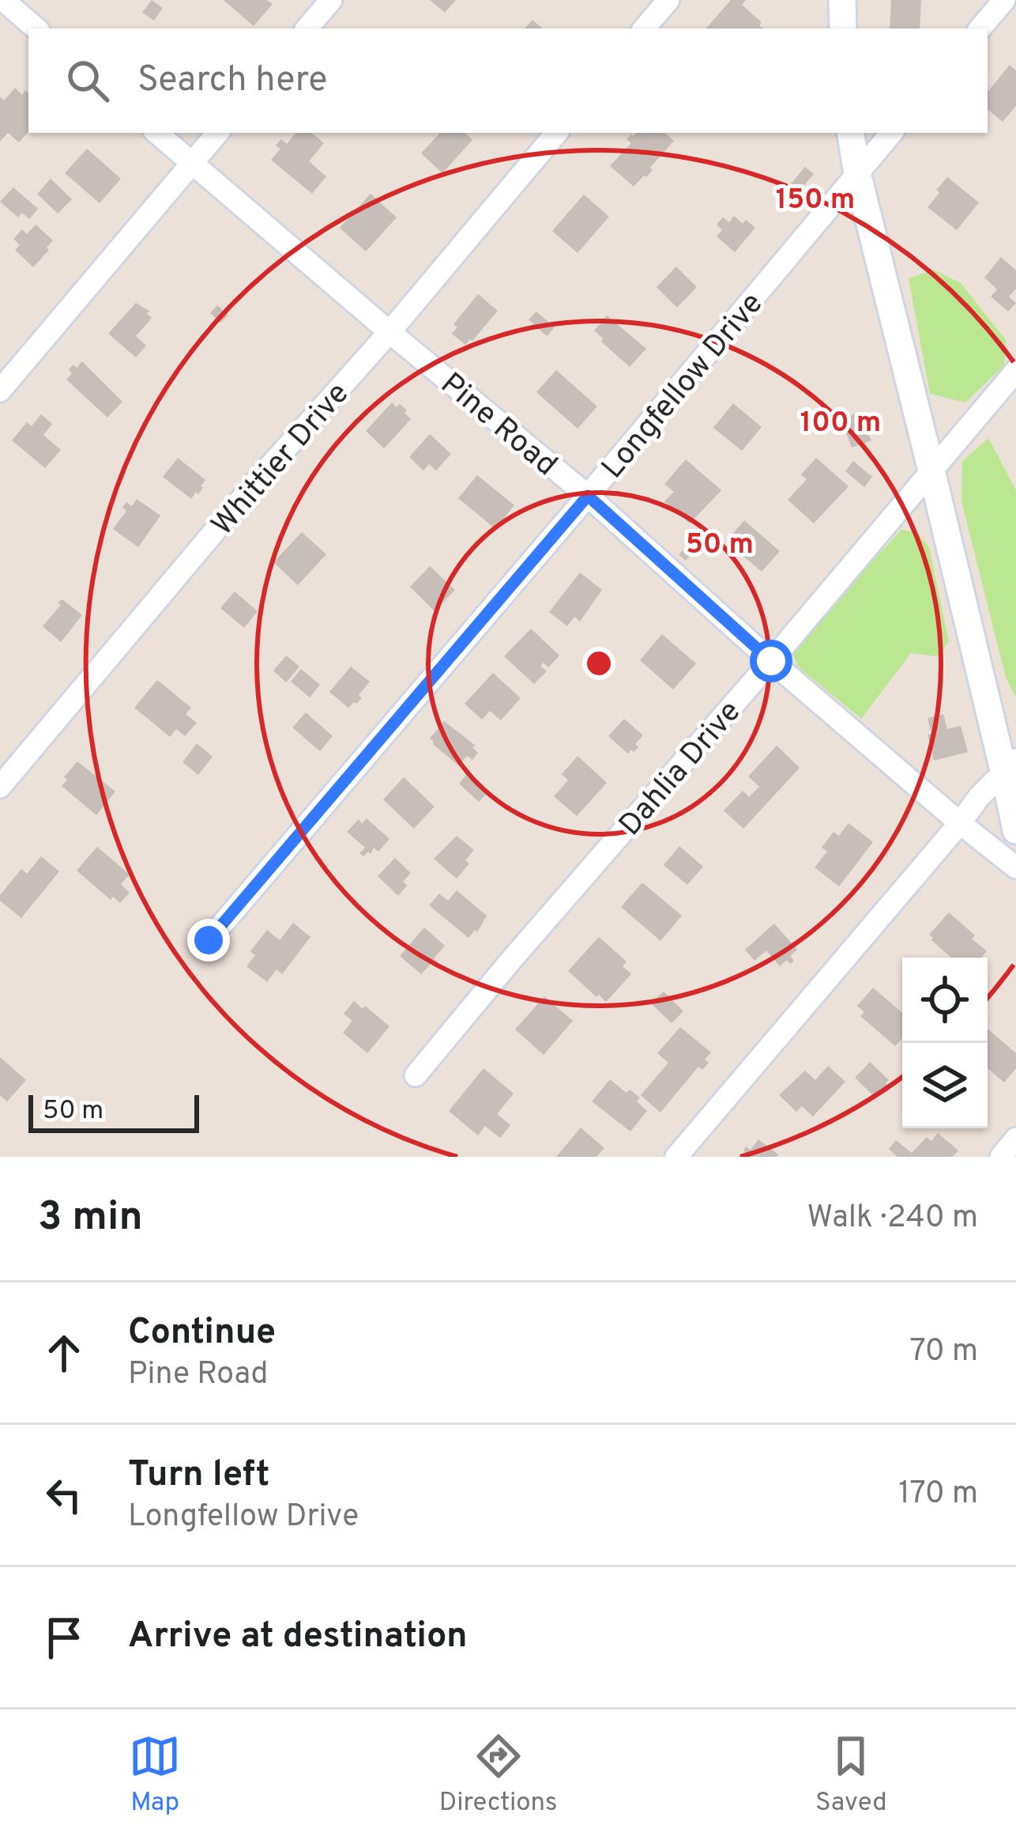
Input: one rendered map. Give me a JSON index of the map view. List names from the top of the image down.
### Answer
{
  "streets": {
    "street": [
      "Longfellow Drive",
      "Pine Road",
      "Whittier Drive",
      "Dahlia Drive"
    ]
  },
  "crossings": [
    ["Longfellow Drive", "Pine Road"],
    ["Pine Road", "Whittier Drive"],
    ["Pine Road", "Dahlia Drive"]
  ],
  "scale_bar": "50 m",
  "page": {
    "search": "Search here",
    "scale": "50 m",
    "heading": ["3 min", "Walk · 240 m"],
    "list": [
      ["Continue", "Pine Road", "70 m"],
      ["Turn left", "Longfellow Drive", "170 m"],
      "Arrive at destination"
    ],
    "nav": ["Map", "Directions", "Saved"]
  },
  "rings": ["150 m", "100 m", "50 m"]
}
